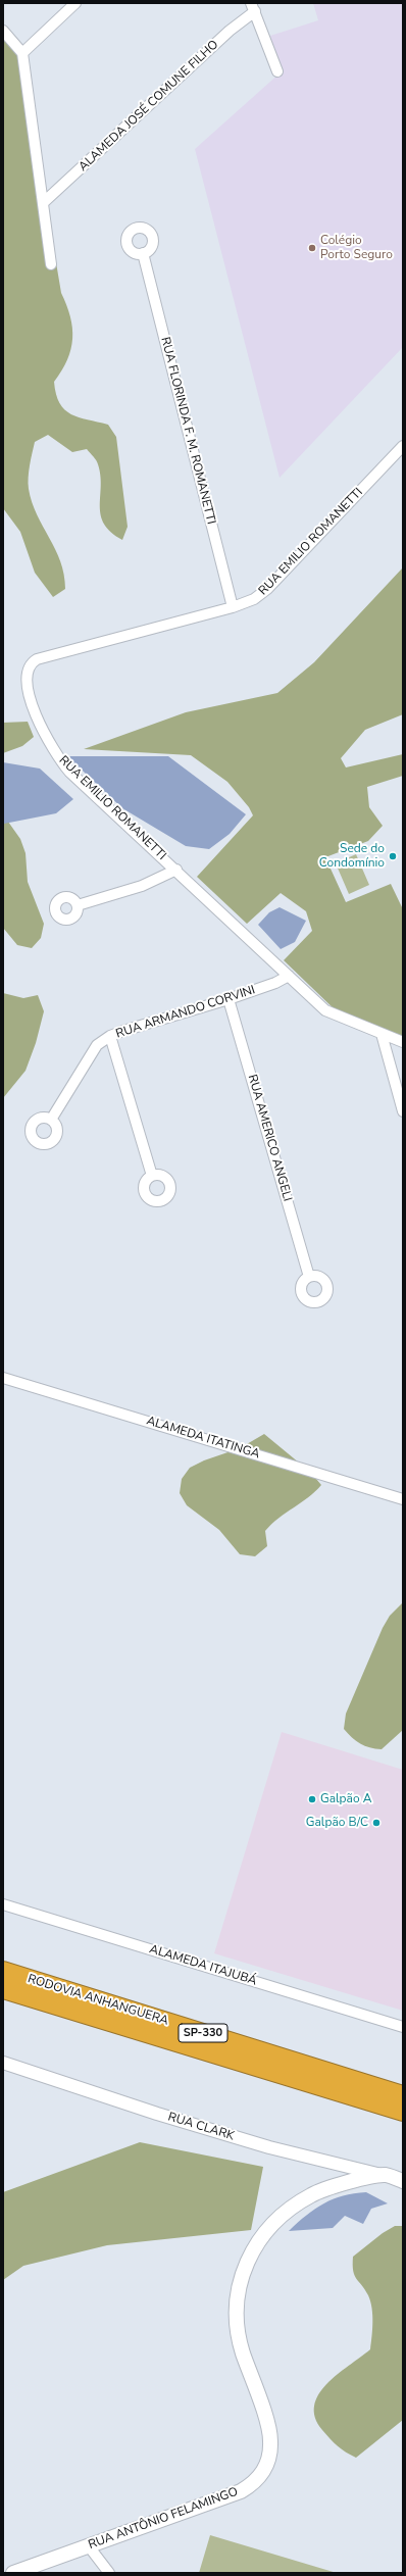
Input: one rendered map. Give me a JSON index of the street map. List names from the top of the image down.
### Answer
{
  "streets": {
    "highway": ["RODOVIA ANHANGUERA", "SP-330"],
    "main road": ["RUA CLARK", "RUA ANTÔNIO FELAMINGO"],
    "street": [
      "ALAMEDA JOSÉ COMUNE FILHO",
      "RUA FLORINDA F. M. ROMANETTI",
      "RUA EMILIO ROMANETTI",
      "RUA ARMANDO CORVINI",
      "RUA AMERICO ANGELI",
      "ALAMEDA ITATINGA",
      "ALAMEDA ITAJUBÁ"
    ]
  },
  "crossings": [
    ["RUA FLORINDA F. M. ROMANETTI", "RUA EMILIO ROMANETTI"],
    ["RUA EMILIO ROMANETTI", "RUA ARMANDO CORVINI"],
    ["RUA ARMANDO CORVINI", "RUA AMERICO ANGELI"],
    ["RUA CLARK", "RUA ANTÔNIO FELAMINGO"]
  ],
  "places": [
    "Colégio Porto Seguro",
    "Sede do Condomínio",
    "Galpão A",
    "Galpão B/C"
  ]
}
